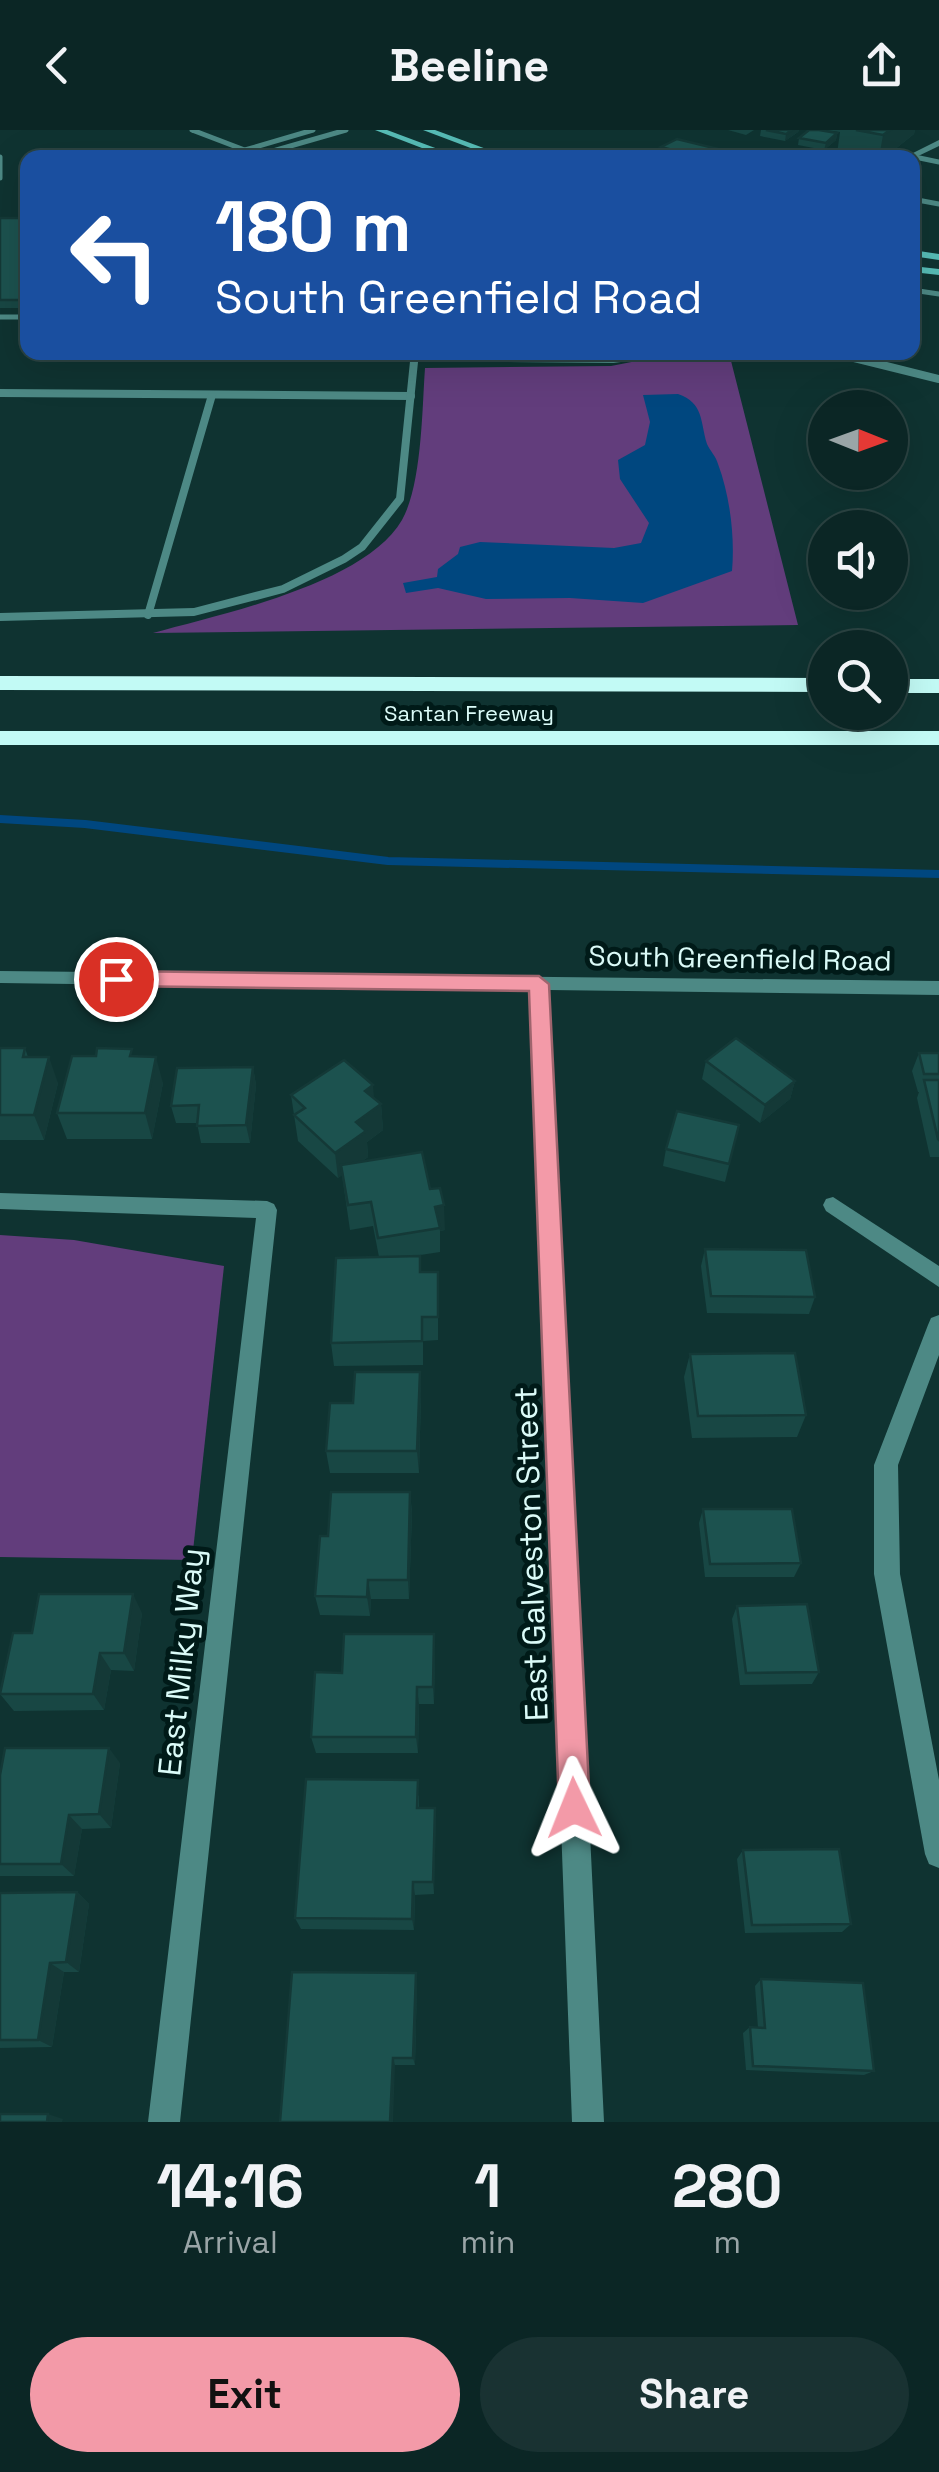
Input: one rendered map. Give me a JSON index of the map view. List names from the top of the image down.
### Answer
{
  "streets": {
    "highway": ["Santan Freeway"],
    "street": ["South Greenfield Road", "East Galveston Street", "East Milky Way"]
  },
  "crossings": [
    ["South Greenfield Road", "East Galveston Street"]
  ],
  "north": "right",
  "page": {
    "header": "Beeline",
    "turn": ["180 m", "South Greenfield Road"],
    "eta": [
      "14:16",
      "Arrival",
      "1",
      "min",
      "280",
      "m"
    ],
    "buttons": ["Exit", "Share"]
  }
}
